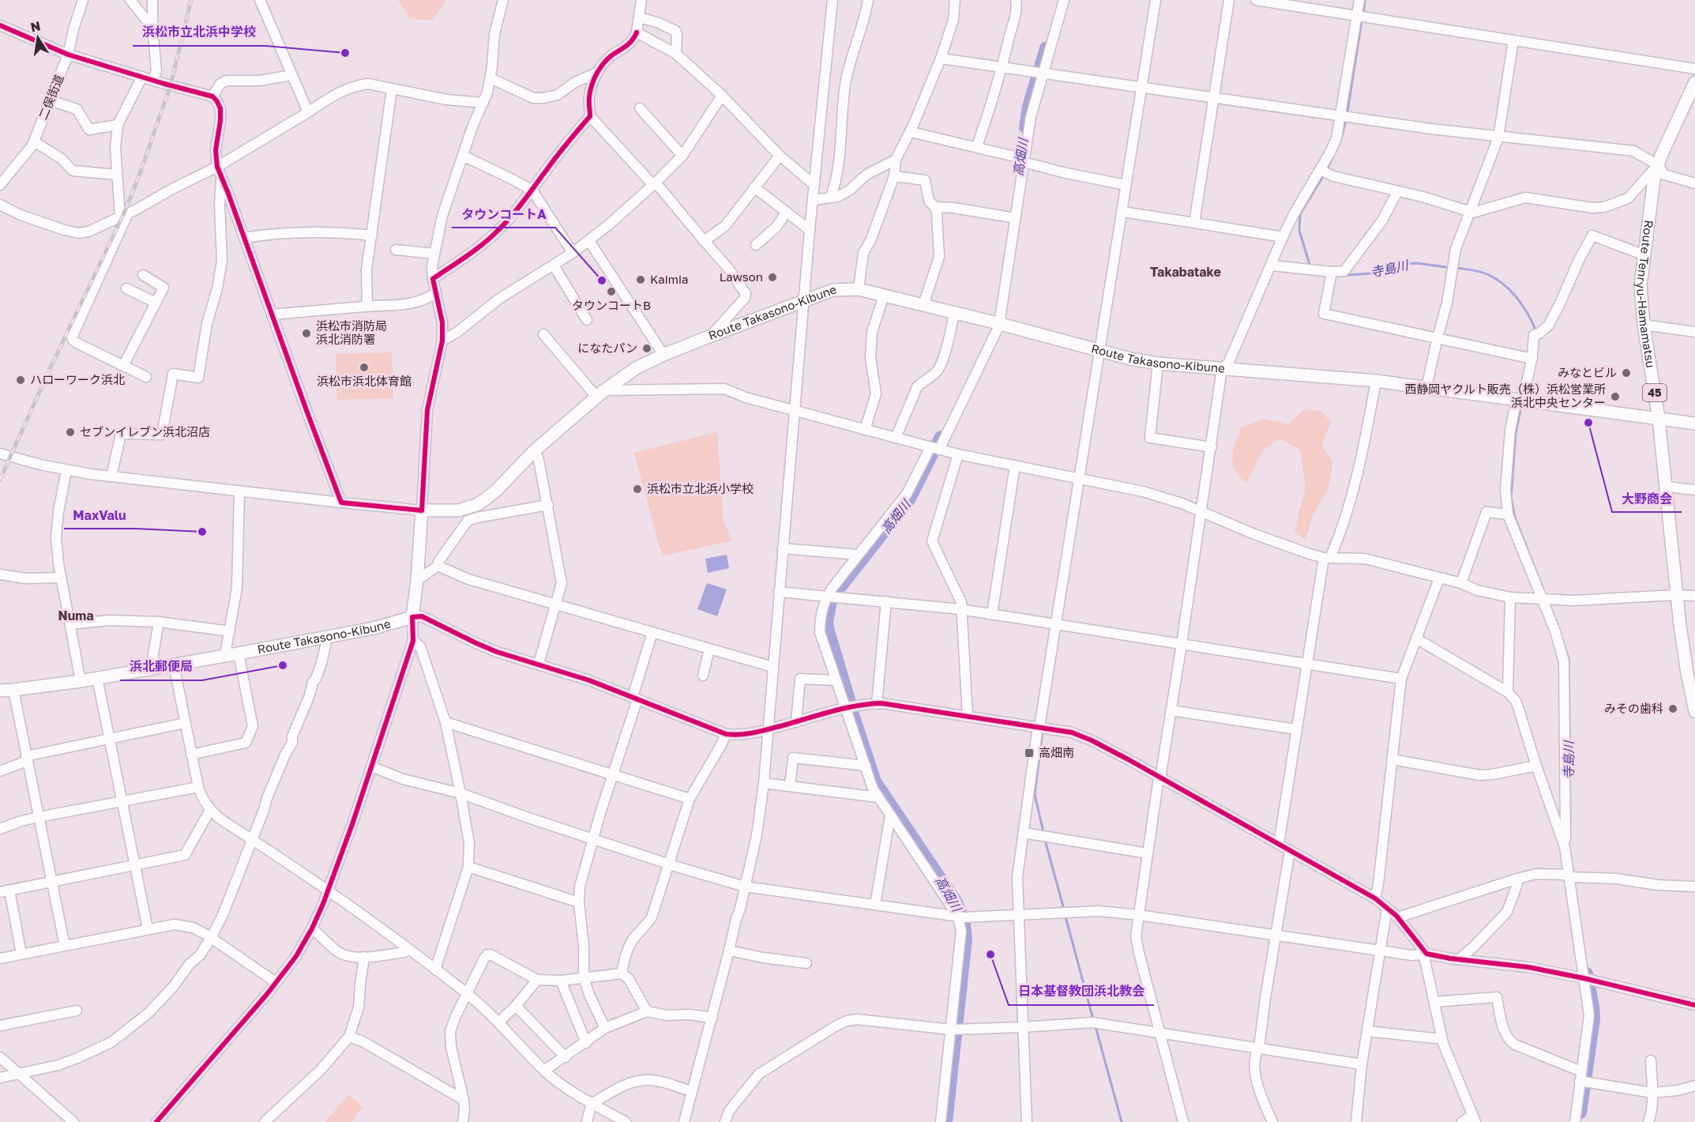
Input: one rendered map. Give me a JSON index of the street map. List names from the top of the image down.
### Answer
{
  "streets": {
    "main road": ["Route Tenryu-Hamamatsu", "Route Takasono-Kibune", "45"],
    "street": ["二俣街道"]
  },
  "crossings": [
    ["Route Tenryu-Hamamatsu", "Route Takasono-Kibune"]
  ],
  "districts": ["Takabatake", "Numa"],
  "water": ["高畑川", "寺島川"],
  "places": {
    "other": [
      "浜松市立北浜中学校",
      "Lawson",
      "Kaimia",
      "タウンコートA",
      "タウンコートB",
      "浜松市消防局 浜北消防署",
      "になたパン",
      "浜松市浜北体育館",
      "みなとビル",
      "ハローワーク浜北",
      "西静岡ヤクルト販売（株）浜松営業所 浜北中央センター",
      "大野商会",
      "セブンイレブン浜北沼店",
      "浜松市立北浜小学校",
      "MaxValu",
      "浜北郵便局",
      "みその歯科",
      "日本基督教団浜北教会"
    ],
    "transit": ["高畑南"]
  },
  "north": "top"
}
